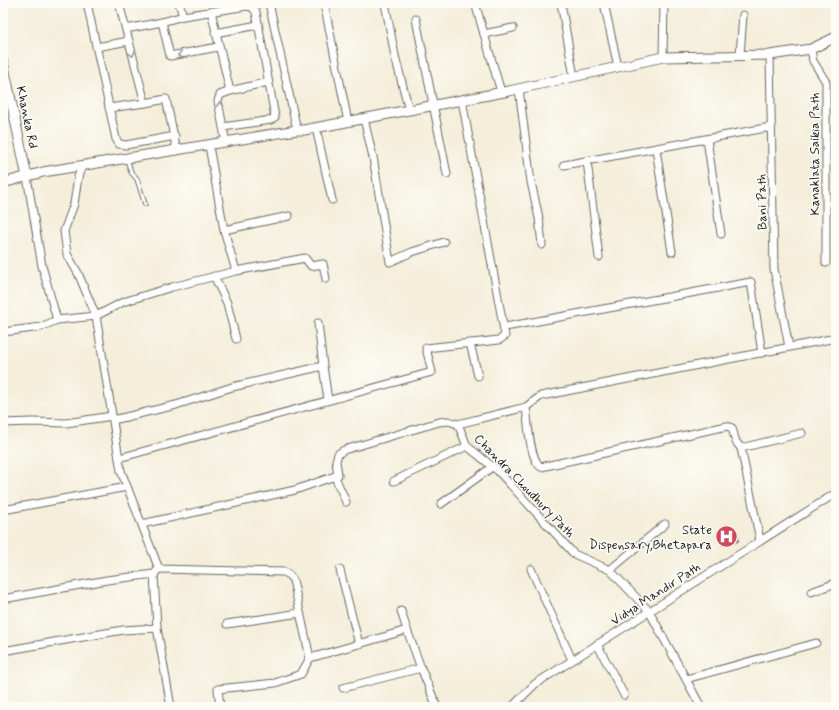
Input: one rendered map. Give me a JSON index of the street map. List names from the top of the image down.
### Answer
{
  "streets": {
    "street": [
      "Khanka Rd",
      "Kanaklata Saikia Path",
      "Bani Path",
      "Chandra Choudhury Path",
      "Vidya Mandir Path"
    ]
  },
  "crossings": [
    ["Bani Path", "Chandra Choudhury Path"],
    ["Chandra Choudhury Path", "Vidya Mandir Path"]
  ],
  "places": {
    "hospital": ["State Dispensary,Bhetapara"]
  }
}
